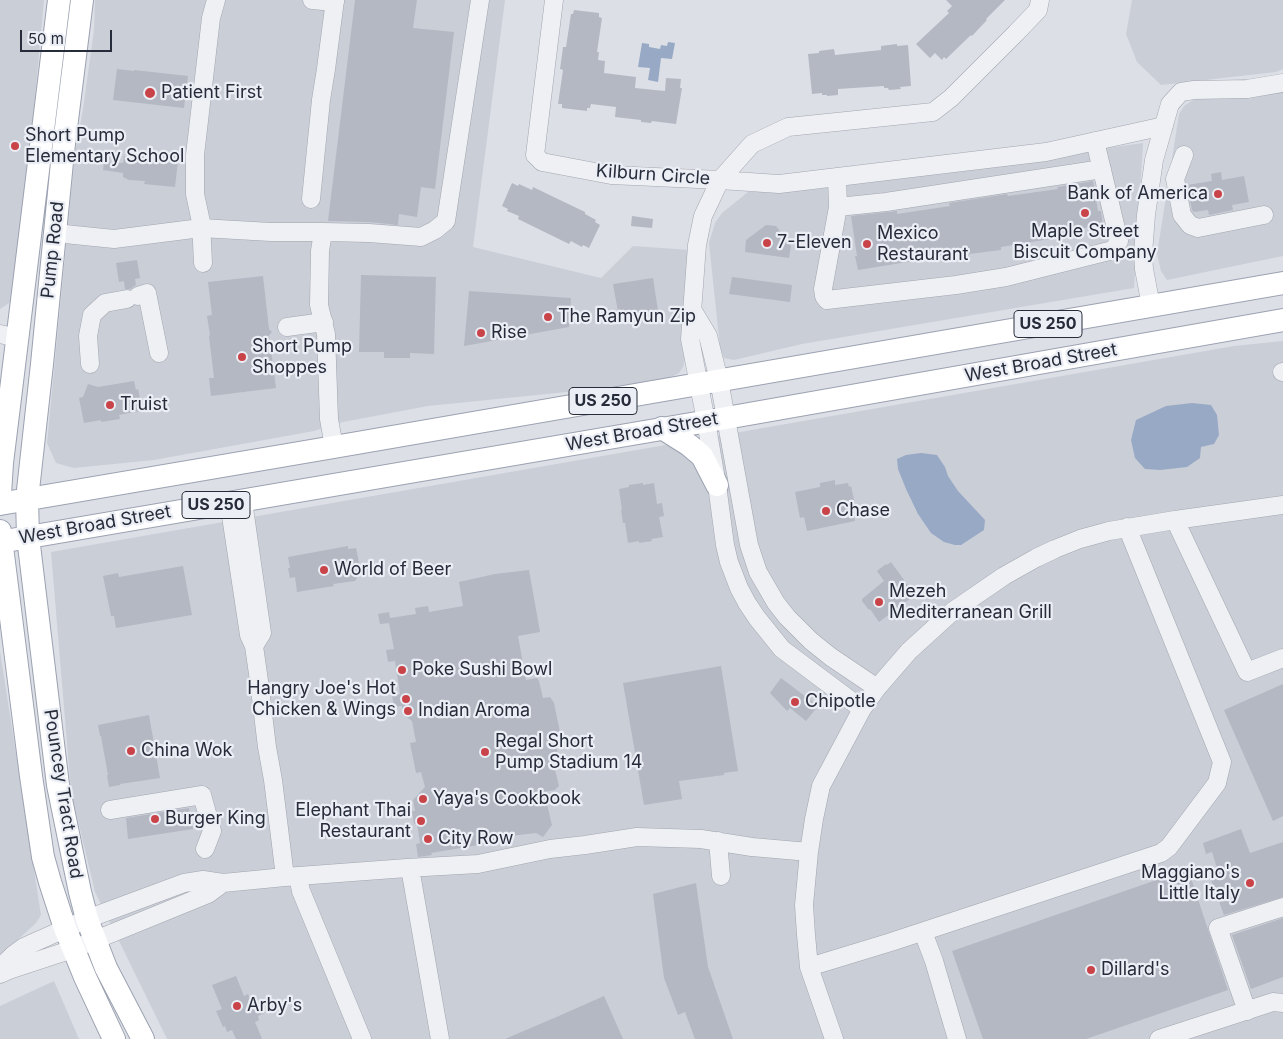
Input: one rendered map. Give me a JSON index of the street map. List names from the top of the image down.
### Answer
{
  "streets": {
    "main road": [
      "Pump Road",
      "US 250",
      "West Broad Street",
      "Pouncey Tract Road"
    ],
    "street": ["Kilburn Circle"]
  },
  "crossings": [
    ["Pump Road", "West Broad Street"],
    ["Pump Road", "Pouncey Tract Road"],
    ["West Broad Street", "Pouncey Tract Road"]
  ],
  "places": [
    "Patient First",
    "Short Pump Elementary School",
    "Bank of America",
    "Maple Street Biscuit Company",
    "7-Eleven",
    "Mexico Restaurant",
    "The Ramyun Zip",
    "Rise",
    "Short Pump Shoppes",
    "Truist",
    "Chase",
    "World of Beer",
    "Mezeh Mediterranean Grill",
    "Poke Sushi Bowl",
    "Hangry Joe's Hot Chicken & Wings",
    "Chipotle",
    "Indian Aroma",
    "China Wok",
    "Regal Short Pump Stadium 14",
    "Yaya's Cookbook",
    "Burger King",
    "Elephant Thai Restaurant",
    "City Row",
    "Maggiano's Little Italy",
    "Dillard's",
    "Arby's"
  ],
  "scale_bar": "50 m"
}
